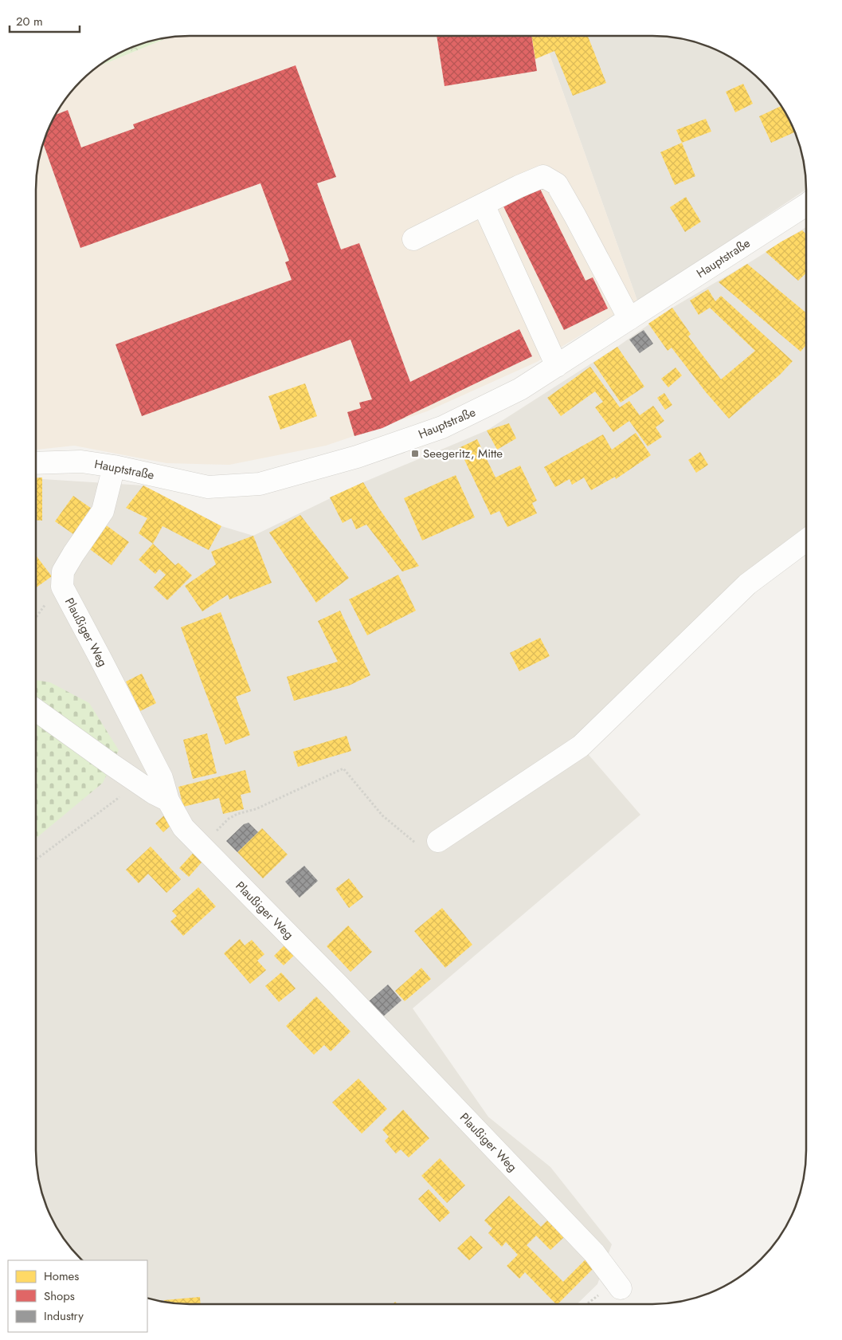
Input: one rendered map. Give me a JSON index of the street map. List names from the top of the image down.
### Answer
{
  "streets": {
    "street": ["Hauptstraße", "Plaußiger Weg"]
  },
  "crossings": [
    ["Hauptstraße", "Plaußiger Weg"]
  ],
  "places": {
    "transit": ["Seegeritz, Mitte"]
  },
  "legend": ["Homes", "Shops", "Industry"],
  "scale_bar": "20 m"
}
